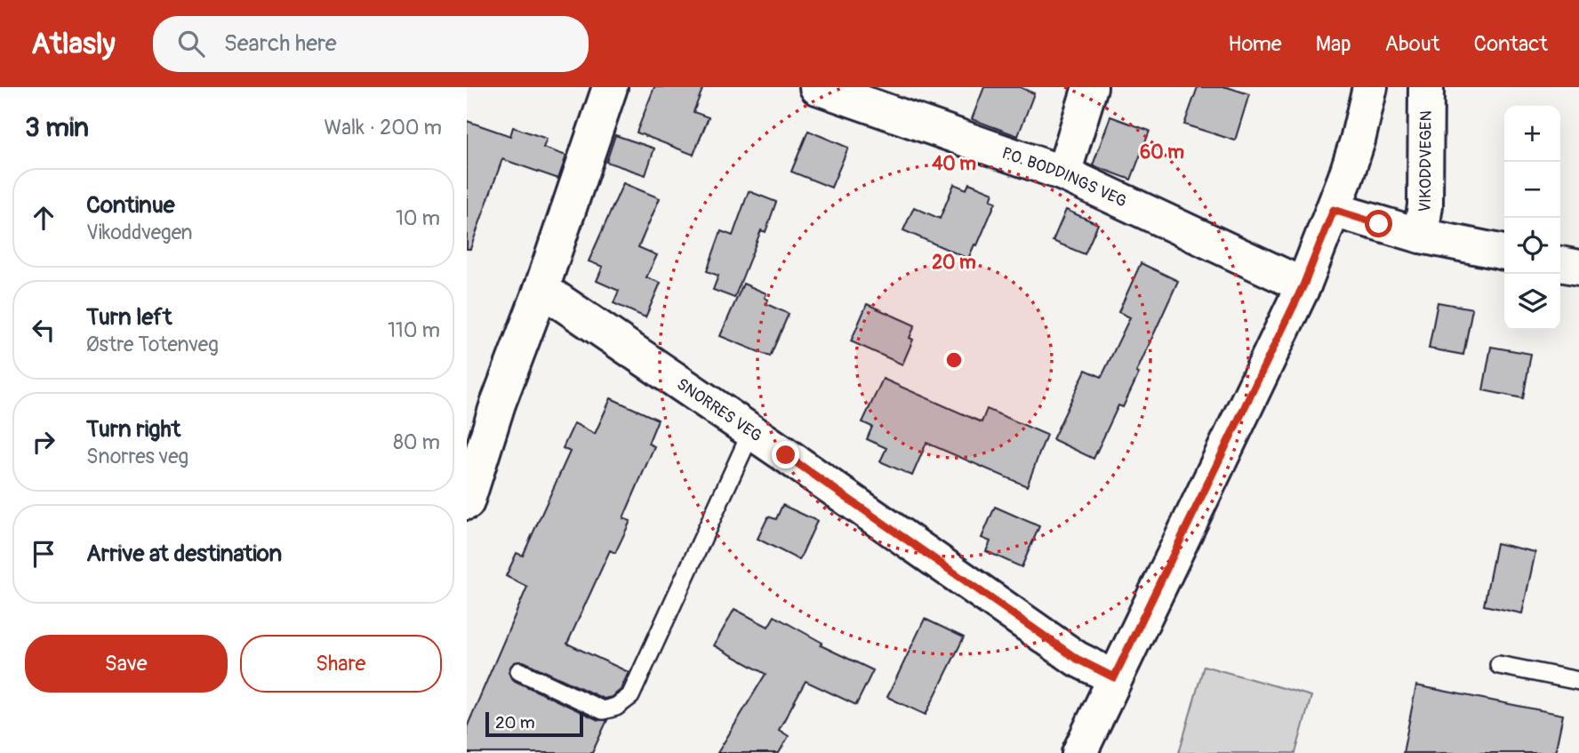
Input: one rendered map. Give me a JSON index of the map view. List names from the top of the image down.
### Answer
{
  "streets": {
    "street": ["VIKODDVEGEN", "P.O. BODDINGS VEG", "SNORRES VEG"]
  },
  "scale_bar": "20 m",
  "page": {
    "header": "Atlasly",
    "search": "Search here",
    "nav": [
      "Home",
      "Map",
      "About",
      "Contact"
    ],
    "heading": ["3 min", "Walk · 200 m"],
    "map_buttons": ["+", "−"],
    "list": [
      ["Continue", "Vikoddvegen", "10 m"],
      ["Turn left", "Østre Totenveg", "110 m"],
      ["Turn right", "Snorres veg", "80 m"],
      "Arrive at destination"
    ],
    "buttons": ["Save", "Share"],
    "scale": "20 m"
  },
  "rings": ["60 m", "40 m", "20 m"]
}
